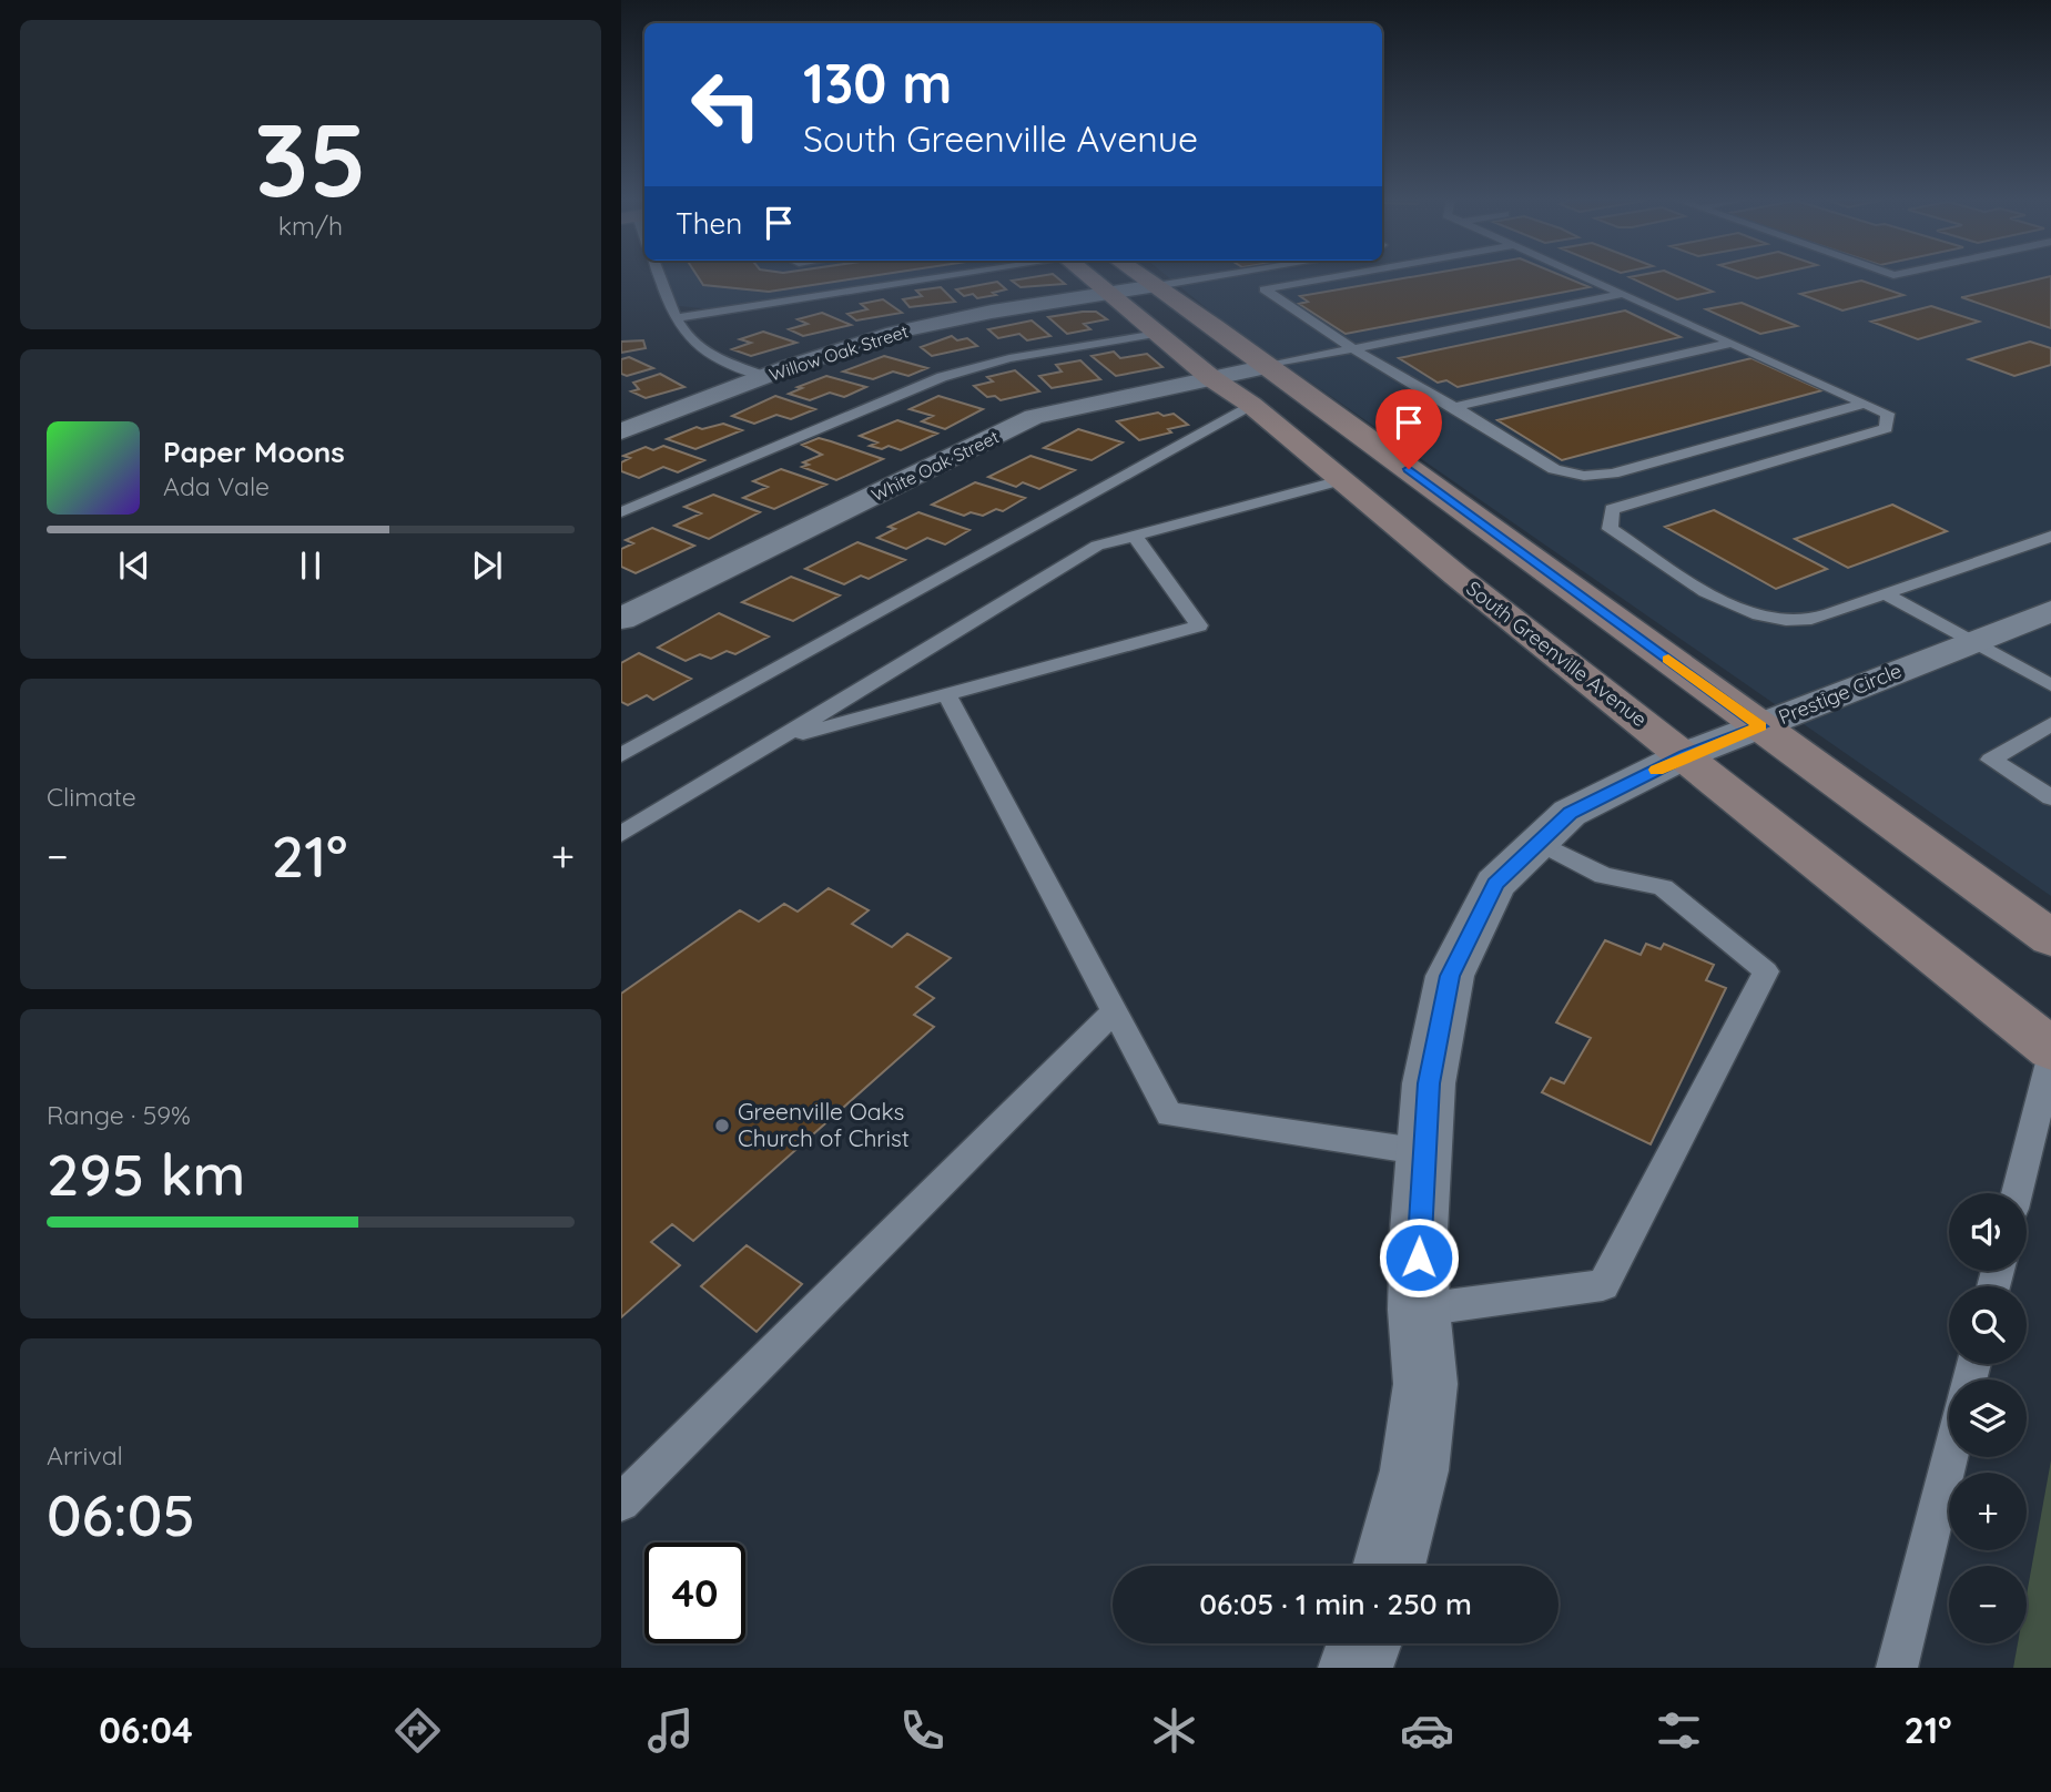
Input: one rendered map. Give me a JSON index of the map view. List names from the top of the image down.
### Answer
{
  "streets": {
    "main road": ["South Greenville Avenue"],
    "street": ["Willow Oak Street", "White Oak Street", "Prestige Circle"]
  },
  "crossings": [
    ["Willow Oak Street", "South Greenville Avenue"],
    ["White Oak Street", "South Greenville Avenue"],
    ["South Greenville Avenue", "Prestige Circle"]
  ],
  "places": ["Greenville Oaks Church of Christ"],
  "page": {
    "tile": [
      ["35", "km/h"],
      "Climate",
      ["Range · 59%", "295 km"],
      ["Arrival", "06:05"]
    ],
    "turn": ["130 m", "South Greenville Avenue"],
    "then": "Then",
    "song": ["Paper Moons", "Ada Vale"],
    "heat": ["−", "21°", "+"],
    "map_buttons": ["+", "−"],
    "limit": "40",
    "trip": "06:05 · 1 min · 250 m",
    "tabs": ["06:04", "21°"]
  }
}
